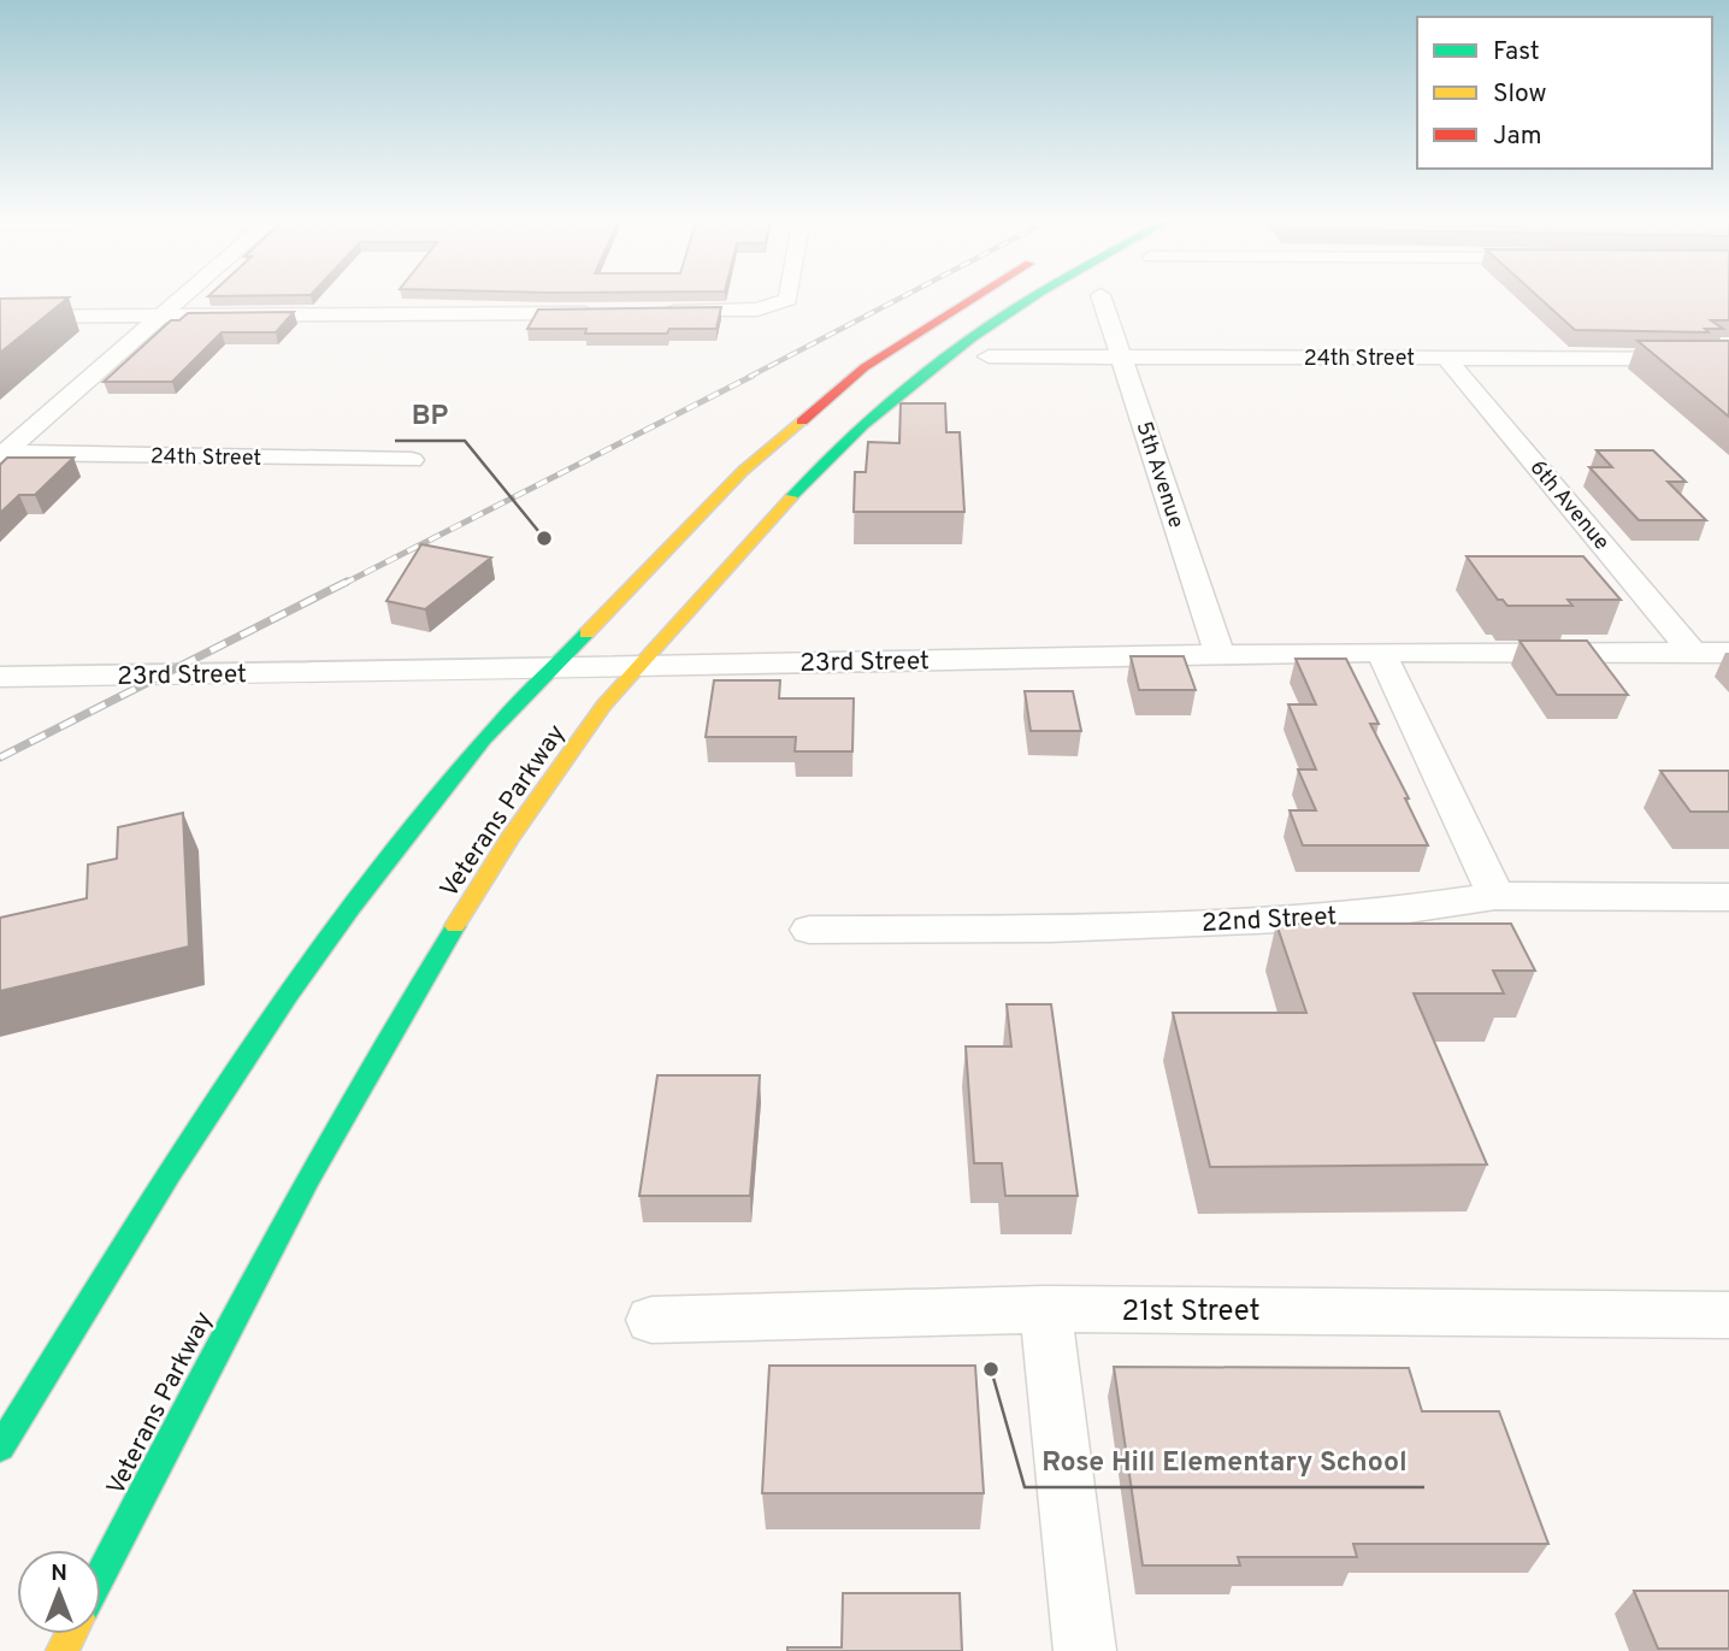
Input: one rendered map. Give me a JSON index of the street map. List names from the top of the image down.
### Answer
{
  "streets": {
    "main road": ["Veterans Parkway"],
    "street": [
      "24th Street",
      "5th Avenue",
      "6th Avenue",
      "23rd Street",
      "22nd Street",
      "21st Street"
    ]
  },
  "crossings": [
    ["24th Street", "5th Avenue"],
    ["24th Street", "6th Avenue"],
    ["5th Avenue", "23rd Street"],
    ["6th Avenue", "23rd Street"],
    ["23rd Street", "Veterans Parkway"]
  ],
  "places": ["BP", "Rose Hill Elementary School"],
  "legend": ["Fast", "Slow", "Jam"],
  "north": "top"
}
